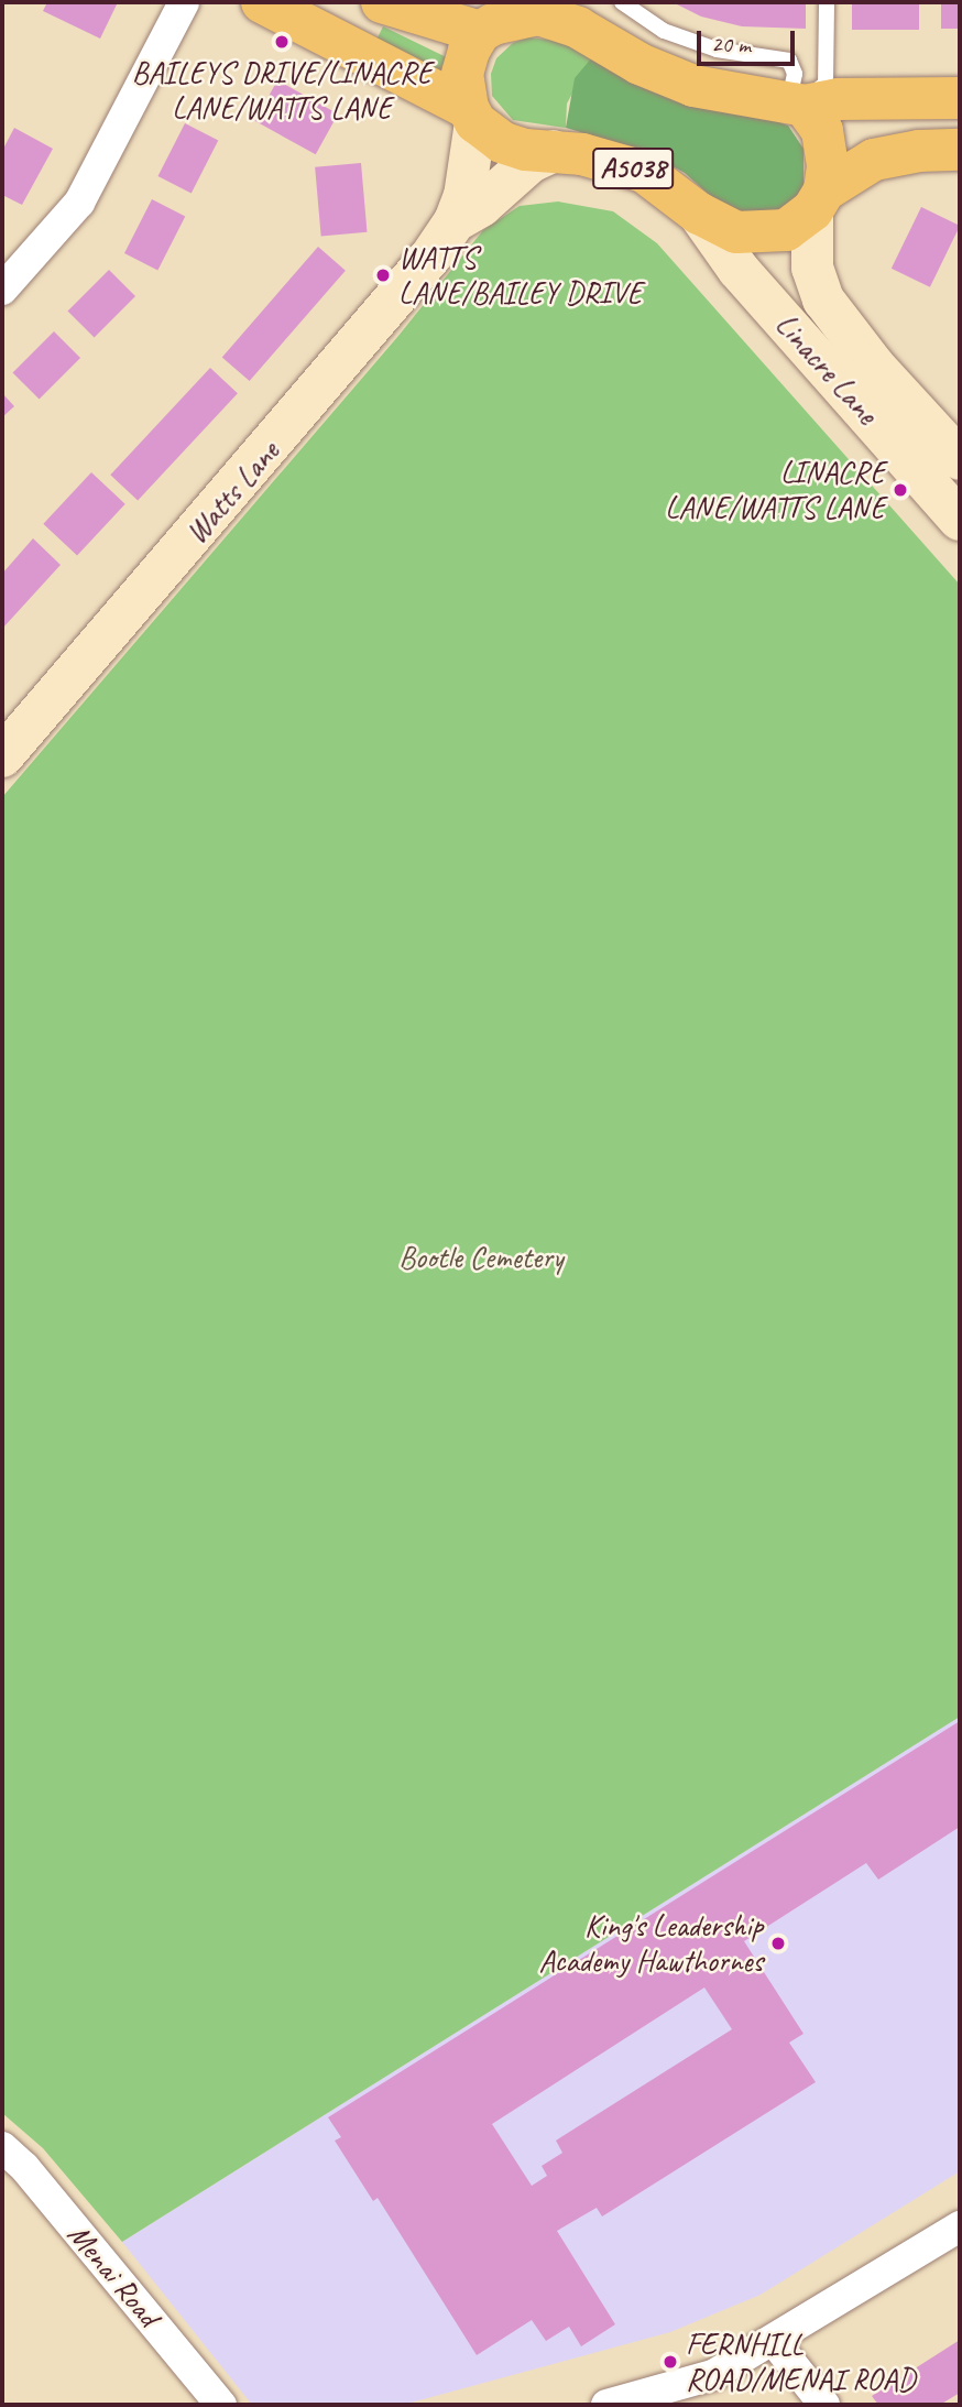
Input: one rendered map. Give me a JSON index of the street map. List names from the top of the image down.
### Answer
{
  "streets": {
    "main road": ["A5038"],
    "street": ["Linacre Lane", "Watts Lane", "Menai Road"]
  },
  "crossings": [
    ["A5038", "Linacre Lane"],
    ["A5038", "Watts Lane"]
  ],
  "parks": ["Bootle Cemetery"],
  "places": [
    "BAILEYS DRIVE/LINACRE LANE/WATTS LANE",
    "WATTS LANE/BAILEY DRIVE",
    "LINACRE LANE/WATTS LANE",
    "King's Leadership Academy Hawthornes",
    "FERNHILL ROAD/MENAI ROAD"
  ],
  "scale_bar": "20 m"
}
